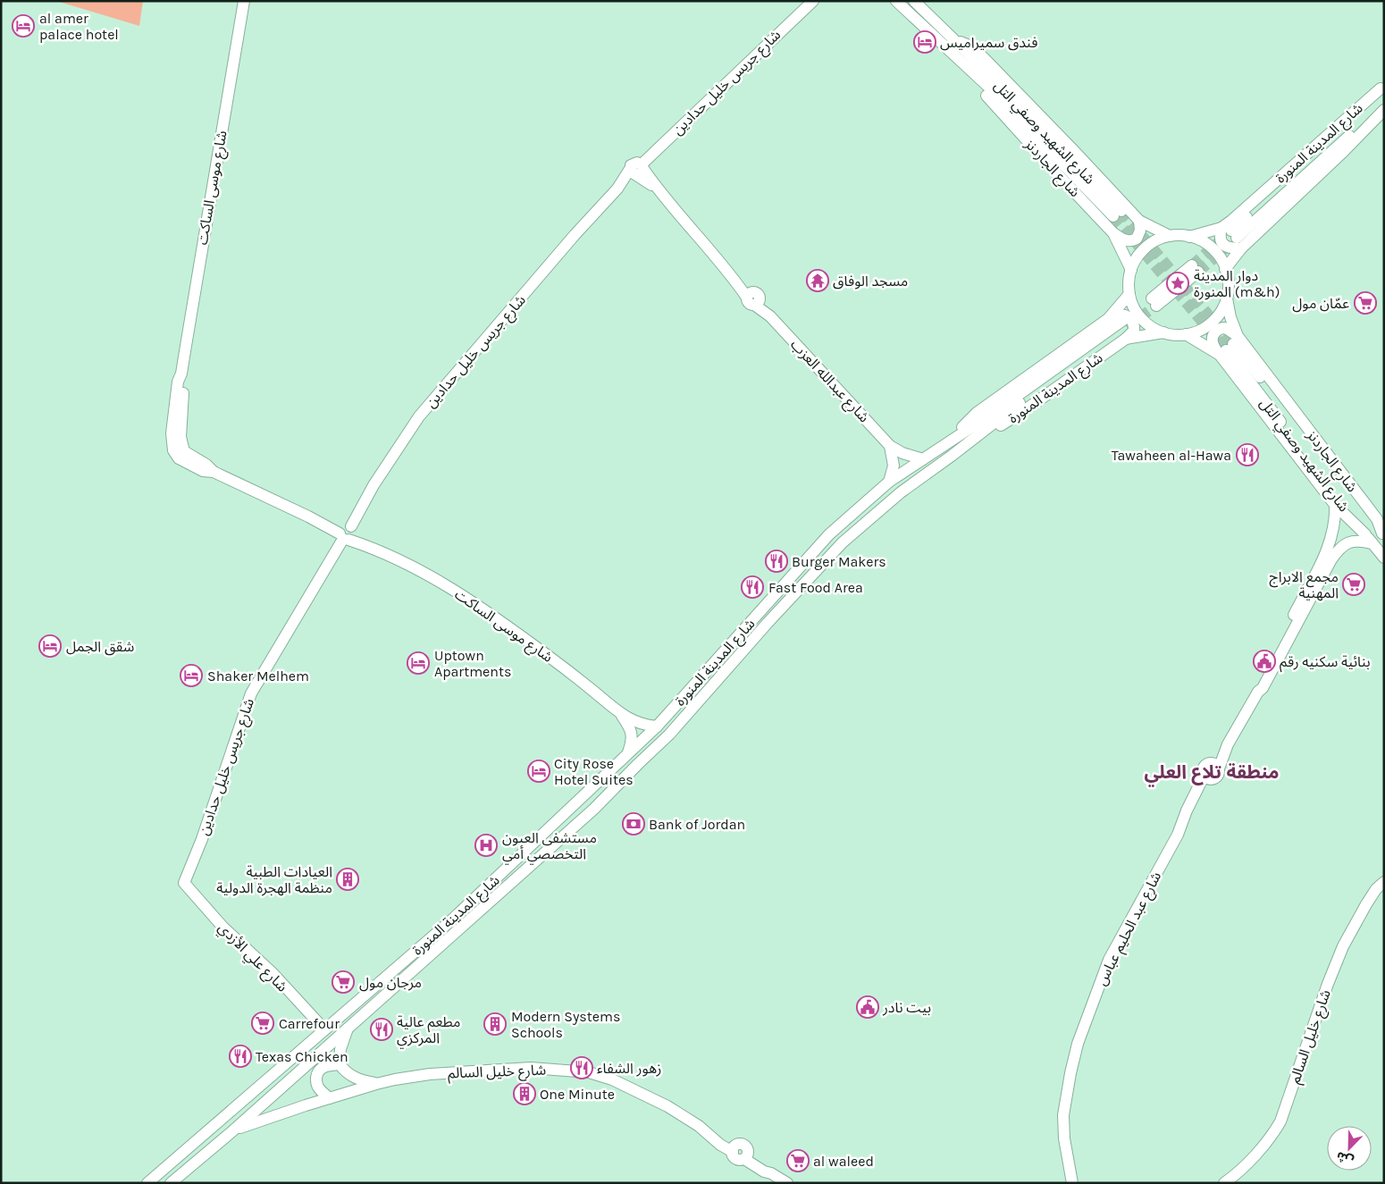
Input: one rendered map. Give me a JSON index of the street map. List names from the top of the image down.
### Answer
{
  "streets": {
    "street": [
      "شارع جريس خليل حدادين",
      "شارع الشهيد وصفي التل",
      "شارع المدينة المنورة",
      "شارع الجاردنز",
      "شارع موسى الساكت",
      "شارع عبدالله العزب",
      "شارع عبد الحليم عباس",
      "شارع علي الأزدي",
      "شارع خليل السالم"
    ]
  },
  "crossings": [
    ["شارع جريس خليل حدادين", "شارع موسى الساكت"],
    ["شارع جريس خليل حدادين", "شارع عبدالله العزب"],
    ["شارع جريس خليل حدادين", "شارع علي الأزدي"],
    ["شارع الشهيد وصفي التل", "شارع الجاردنز"],
    ["شارع المدينة المنورة", "شارع الجاردنز"],
    ["شارع المدينة المنورة", "شارع موسى الساكت"],
    ["شارع المدينة المنورة", "شارع عبدالله العزب"],
    ["شارع المدينة المنورة", "شارع علي الأزدي"],
    ["شارع المدينة المنورة", "شارع خليل السالم"]
  ],
  "districts": ["منطقة تلاع العلي"],
  "places": {
    "hotel": [
      "al amer palace hotel",
      "فندق سميراميس",
      "شقق الجمل",
      "Uptown Apartments",
      "Shaker Melhem",
      "City Rose Hotel Suites"
    ],
    "temple": ["مسجد الوفاق"],
    "place": ["دوار المدينة المنورة (m&h)"],
    "supermarket": [
      "عمّان مول",
      "مجمع الابراج المهنية",
      "مرجان مول",
      "Carrefour",
      "al waleed"
    ],
    "restaurant": [
      "Tawaheen al-Hawa",
      "Burger Makers",
      "Fast Food Area",
      "مطعم عالية المركزي",
      "Texas Chicken",
      "زهور الشفاء"
    ],
    "public building": ["بنائية سكنيه رقم", "بيت نادر"],
    "bank": ["Bank of Jordan"],
    "hospital": ["مستشفى العيون التخصصي أمي"],
    "building": ["العيادات الطبية منظمة الهجرة الدولية", "Modern Systems Schools", "One Minute"]
  },
  "north": "bottom left"
}
